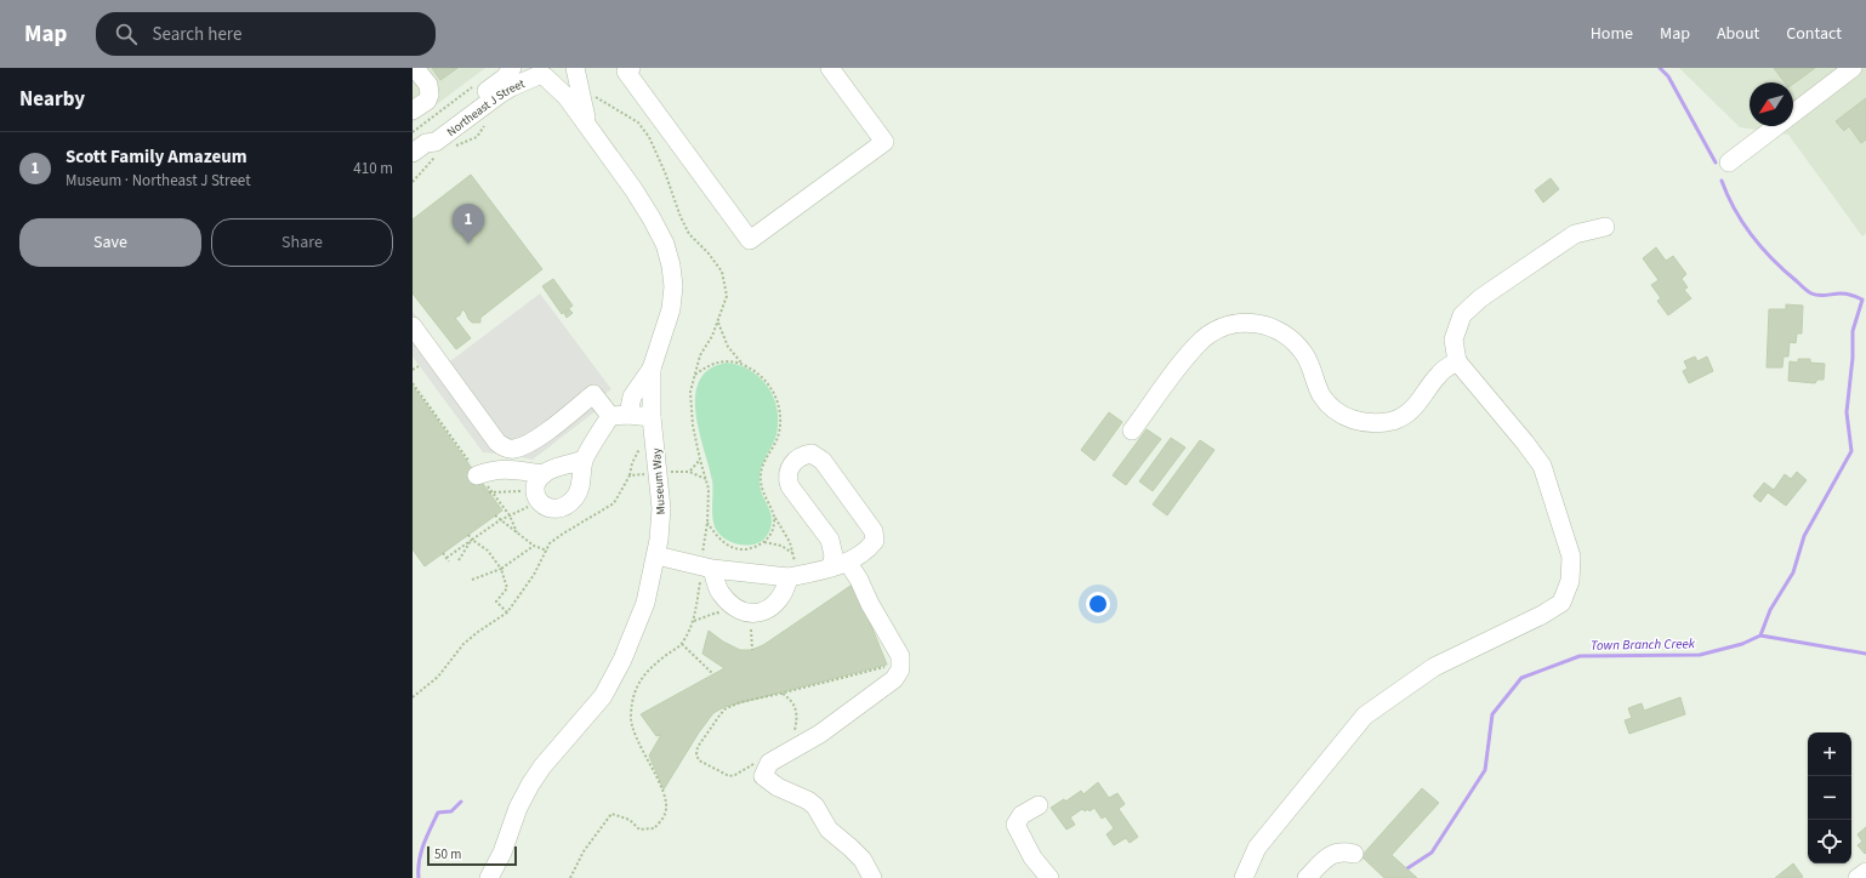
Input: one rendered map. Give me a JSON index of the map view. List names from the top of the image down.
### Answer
{
  "streets": {
    "street": ["Northeast J Street", "Museum Way"]
  },
  "crossings": [
    ["Northeast J Street", "Museum Way"]
  ],
  "water": ["Town Branch Creek"],
  "scale_bar": "50 m",
  "north": "bottom left",
  "page": {
    "header": "Map",
    "search": "Search here",
    "nav": [
      "Home",
      "Map",
      "About",
      "Contact"
    ],
    "heading": "Nearby",
    "list": [
      {
        "mark": "1",
        "name": "Scott Family Amazeum",
        "note": "Museum · Northeast J Street",
        "value": "410 m"
      }
    ],
    "buttons": ["Save", "Share"],
    "pins": "1",
    "map_buttons": ["+", "−"],
    "scale": "50 m"
  }
}
